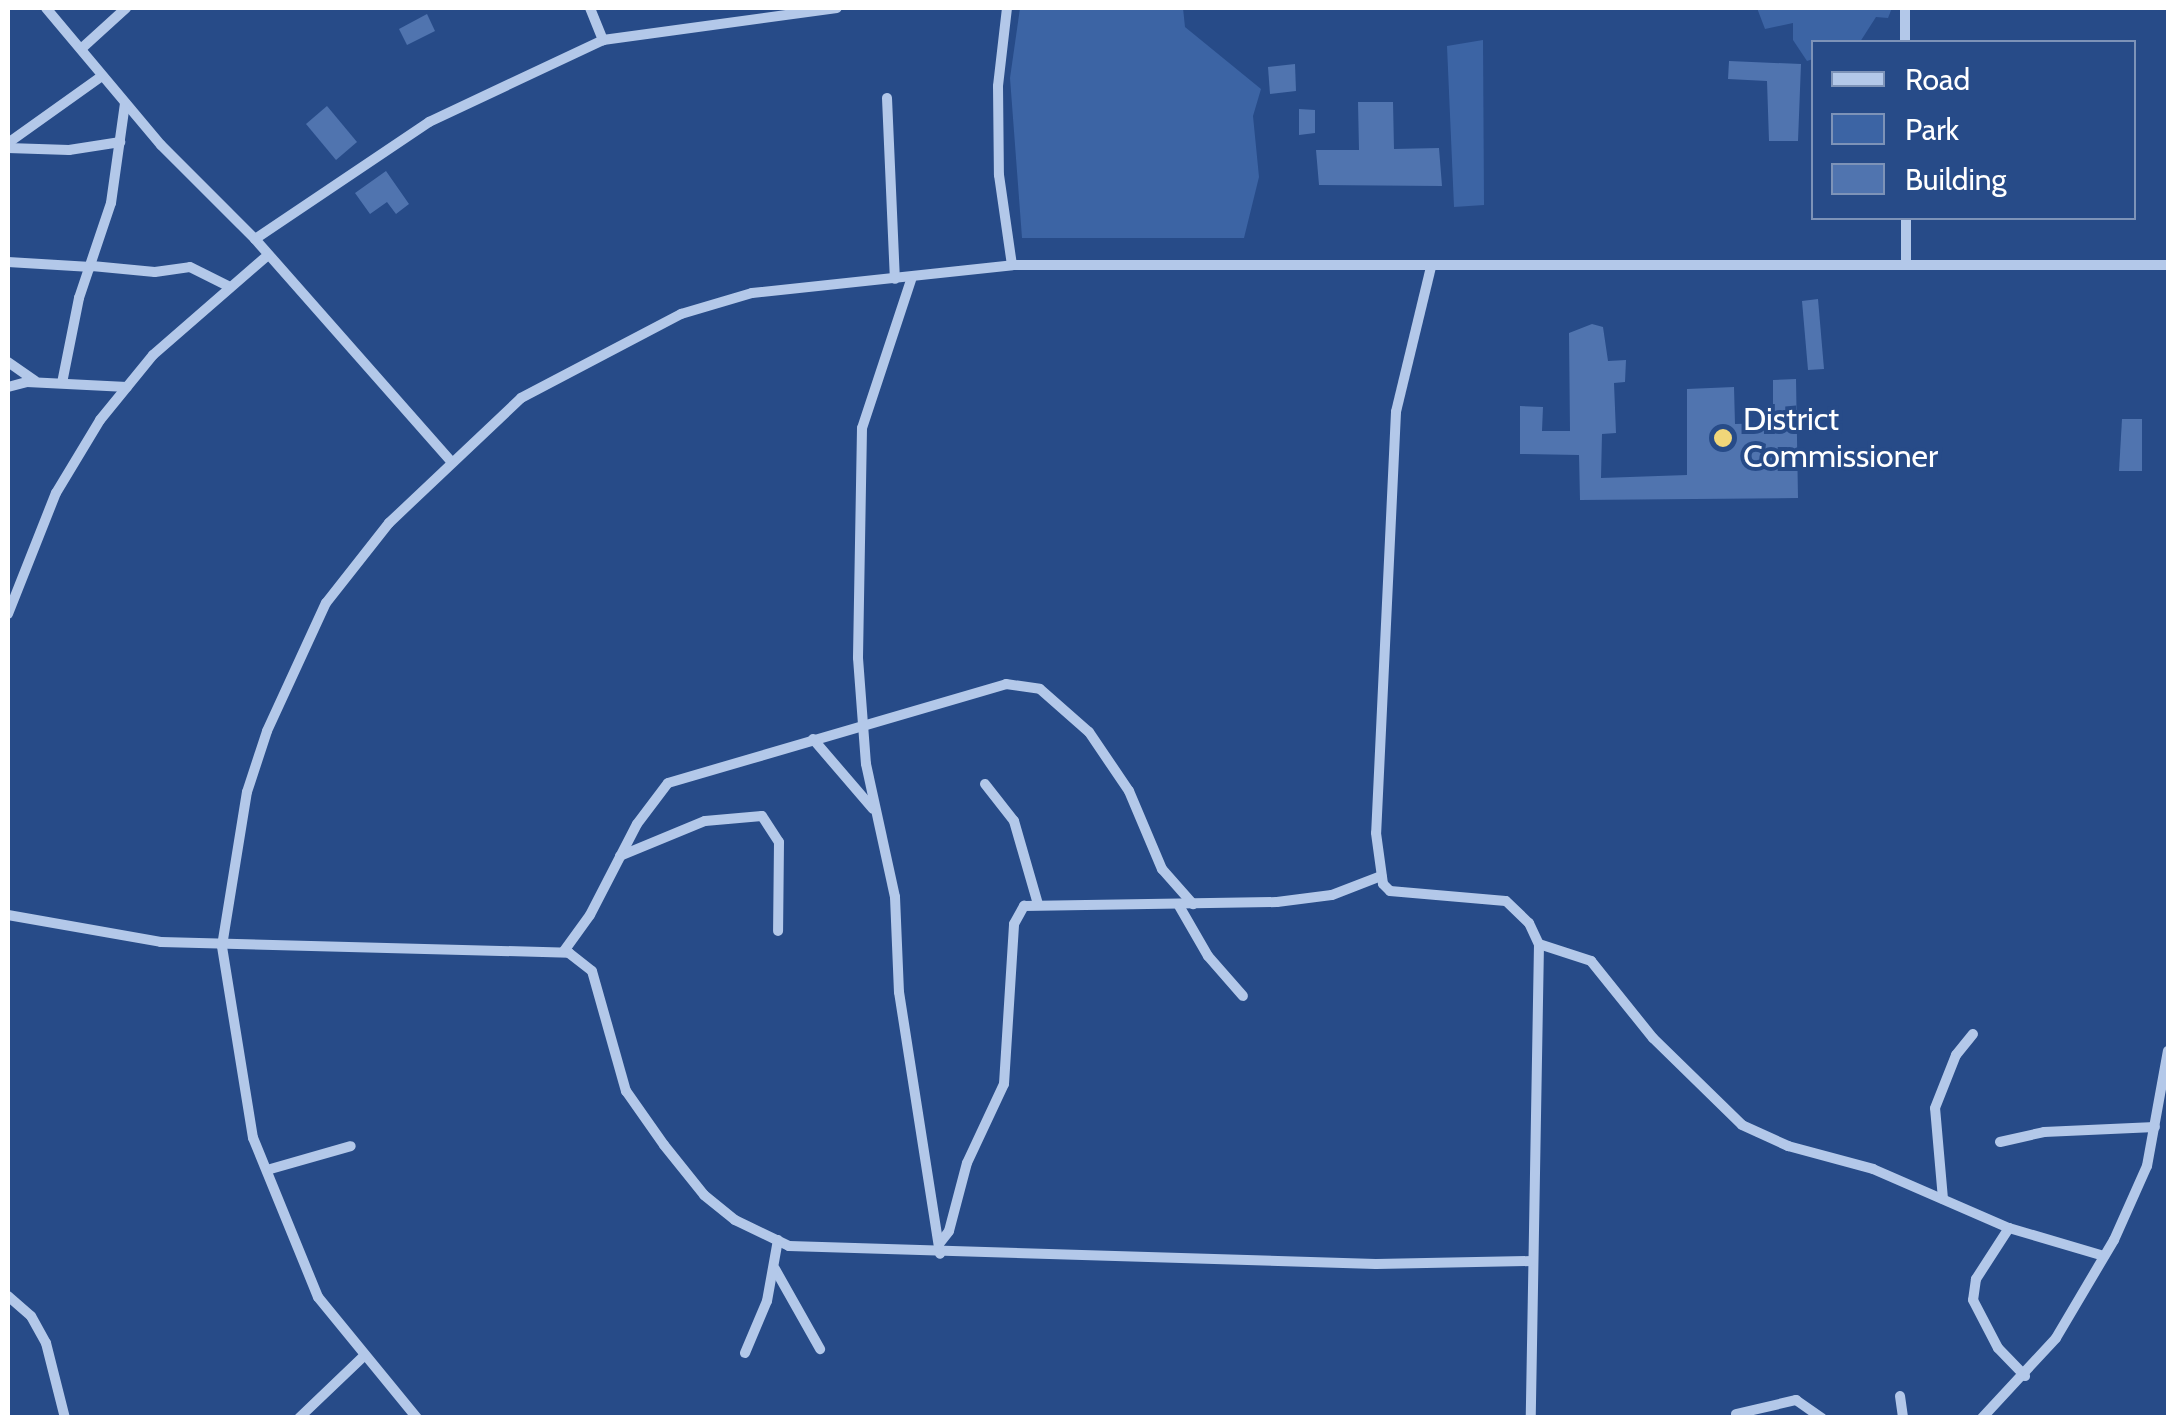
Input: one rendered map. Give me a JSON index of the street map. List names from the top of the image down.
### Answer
{
  "places": ["District Commissioner"],
  "legend": ["Road", "Park", "Building"]
}
